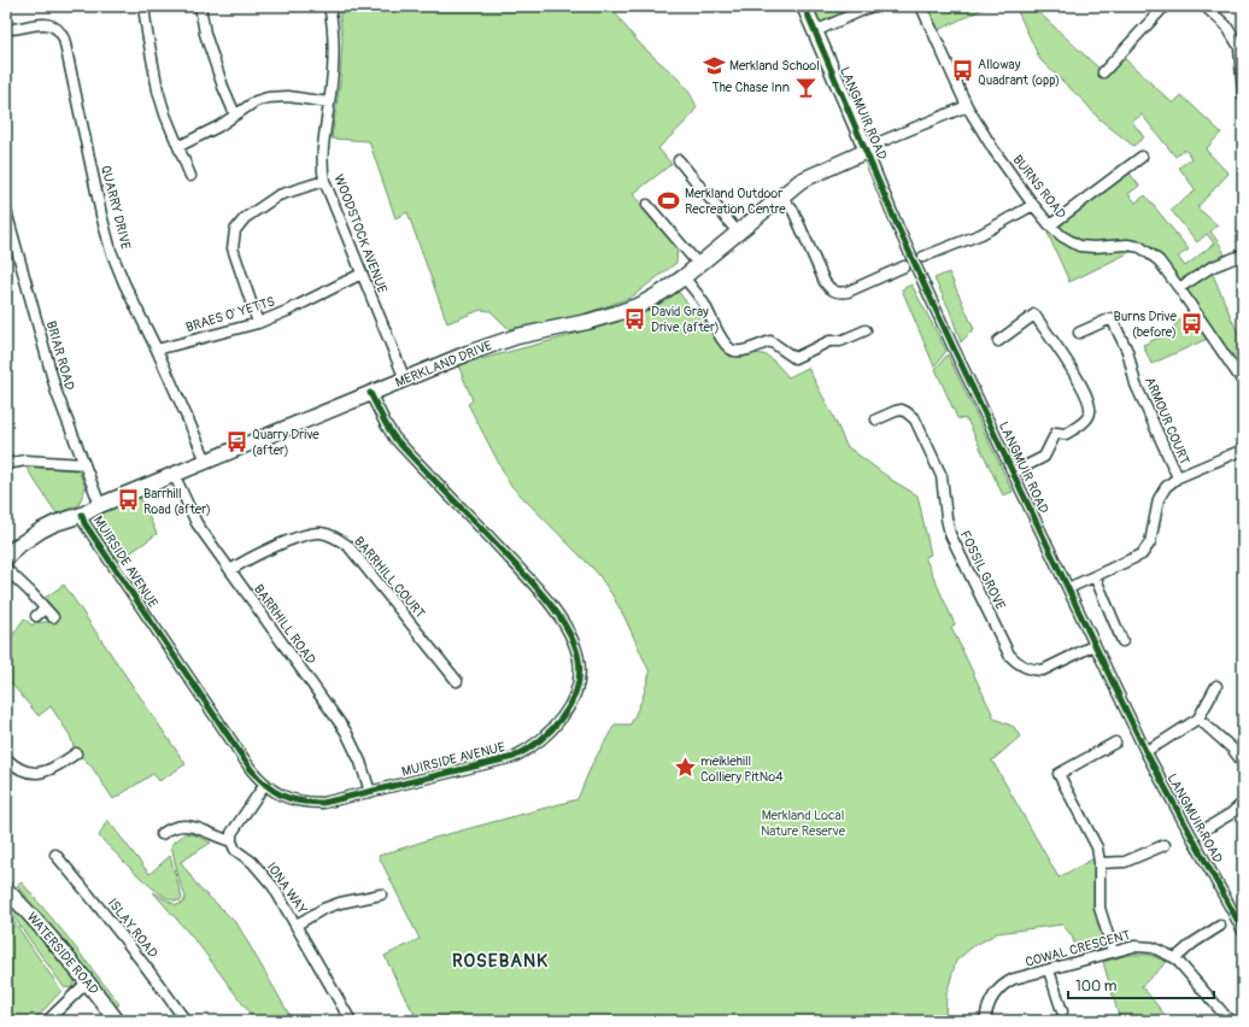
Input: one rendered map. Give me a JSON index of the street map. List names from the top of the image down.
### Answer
{
  "streets": {
    "street": [
      "LANGMUIR ROAD",
      "BURNS ROAD",
      "QUARRY DRIVE",
      "WOODSTOCK AVENUE",
      "BRAES O' YETTS",
      "BRIAR ROAD",
      "MERKLAND DRIVE",
      "ARMOUR COURT",
      "MUIRSIDE AVENUE",
      "FOSSIL GROVE",
      "BARRHILL COURT",
      "BARRHILL ROAD",
      "IONA WAY",
      "ISLAY ROAD",
      "COWAL CRESCENT",
      "WATERSIDE ROAD"
    ]
  },
  "crossings": [
    ["LANGMUIR ROAD", "MERKLAND DRIVE"],
    ["LANGMUIR ROAD", "FOSSIL GROVE"],
    ["QUARRY DRIVE", "BRAES O' YETTS"],
    ["QUARRY DRIVE", "MERKLAND DRIVE"],
    ["WOODSTOCK AVENUE", "BRAES O' YETTS"],
    ["WOODSTOCK AVENUE", "MERKLAND DRIVE"],
    ["BRIAR ROAD", "MERKLAND DRIVE"],
    ["MERKLAND DRIVE", "MUIRSIDE AVENUE"],
    ["MERKLAND DRIVE", "BARRHILL ROAD"],
    ["MUIRSIDE AVENUE", "BARRHILL ROAD"],
    ["BARRHILL COURT", "BARRHILL ROAD"]
  ],
  "districts": ["ROSEBANK"],
  "parks": ["Merkland Local Nature Reserve"],
  "places": {
    "school or university": ["Merkland School"],
    "bus stop": [
      "Alloway Quadrant (opp)",
      "David Gray Drive (after)",
      "Burns Drive (before)",
      "Quarry Drive (after)",
      "Barrhill Road (after)"
    ],
    "bar": ["The Chase Inn"],
    "sports": ["Merkland Outdoor Recreation Centre"],
    "place": ["meiklehill Colliery PitNo4"]
  },
  "scale_bar": "100 m"
}
